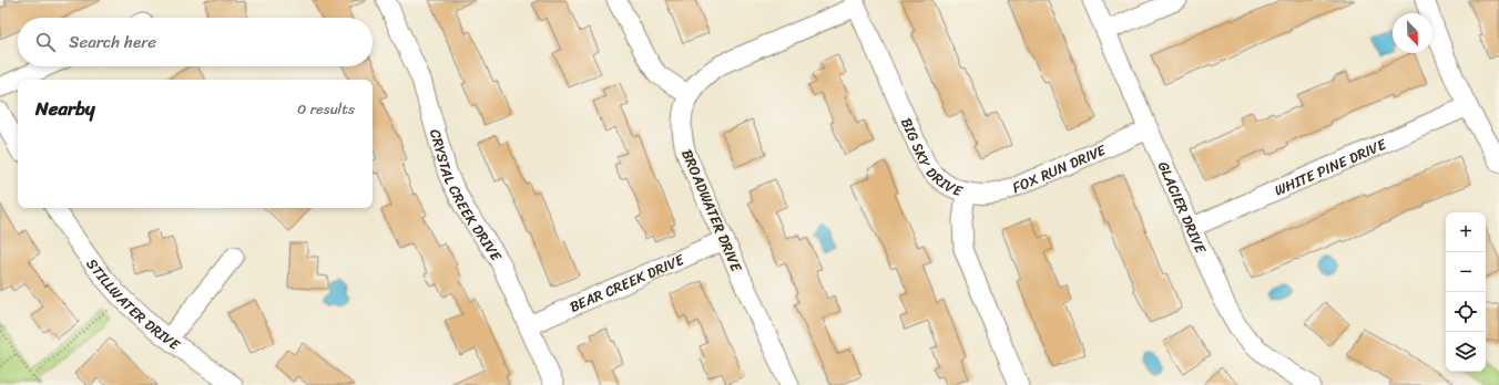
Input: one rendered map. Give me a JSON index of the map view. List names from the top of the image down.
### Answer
{
  "streets": {
    "street": [
      "BIG SKY DRIVE",
      "WHITE PINE DRIVE",
      "FOX RUN DRIVE",
      "CRYSTAL CREEK DRIVE",
      "GLACIER DRIVE",
      "BROADWATER DRIVE",
      "BEAR CREEK DRIVE",
      "STILLWATER DRIVE"
    ]
  },
  "crossings": [
    ["BIG SKY DRIVE", "FOX RUN DRIVE"],
    ["WHITE PINE DRIVE", "GLACIER DRIVE"],
    ["FOX RUN DRIVE", "GLACIER DRIVE"],
    ["CRYSTAL CREEK DRIVE", "BEAR CREEK DRIVE"],
    ["BROADWATER DRIVE", "BEAR CREEK DRIVE"]
  ],
  "north": "bottom right",
  "page": {
    "search": "Search here",
    "heading": ["Nearby", "0 results"],
    "map_buttons": ["+", "−"]
  }
}
